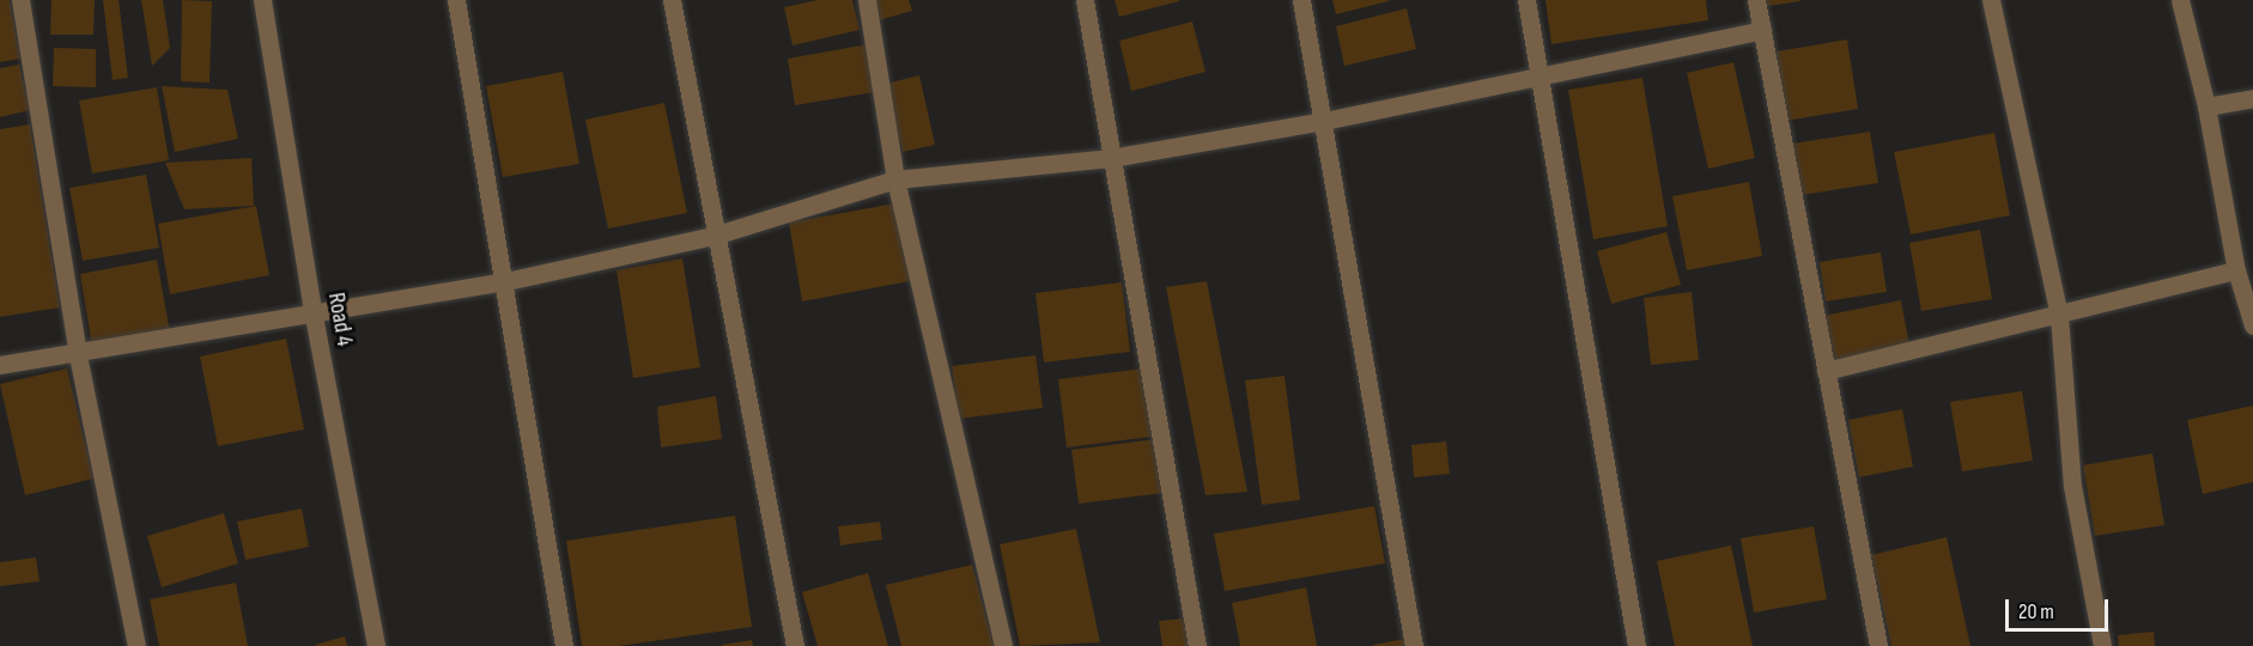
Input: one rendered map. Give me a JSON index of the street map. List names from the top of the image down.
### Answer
{
  "streets": {
    "street": ["Road 4"]
  },
  "scale_bar": "20 m"
}
